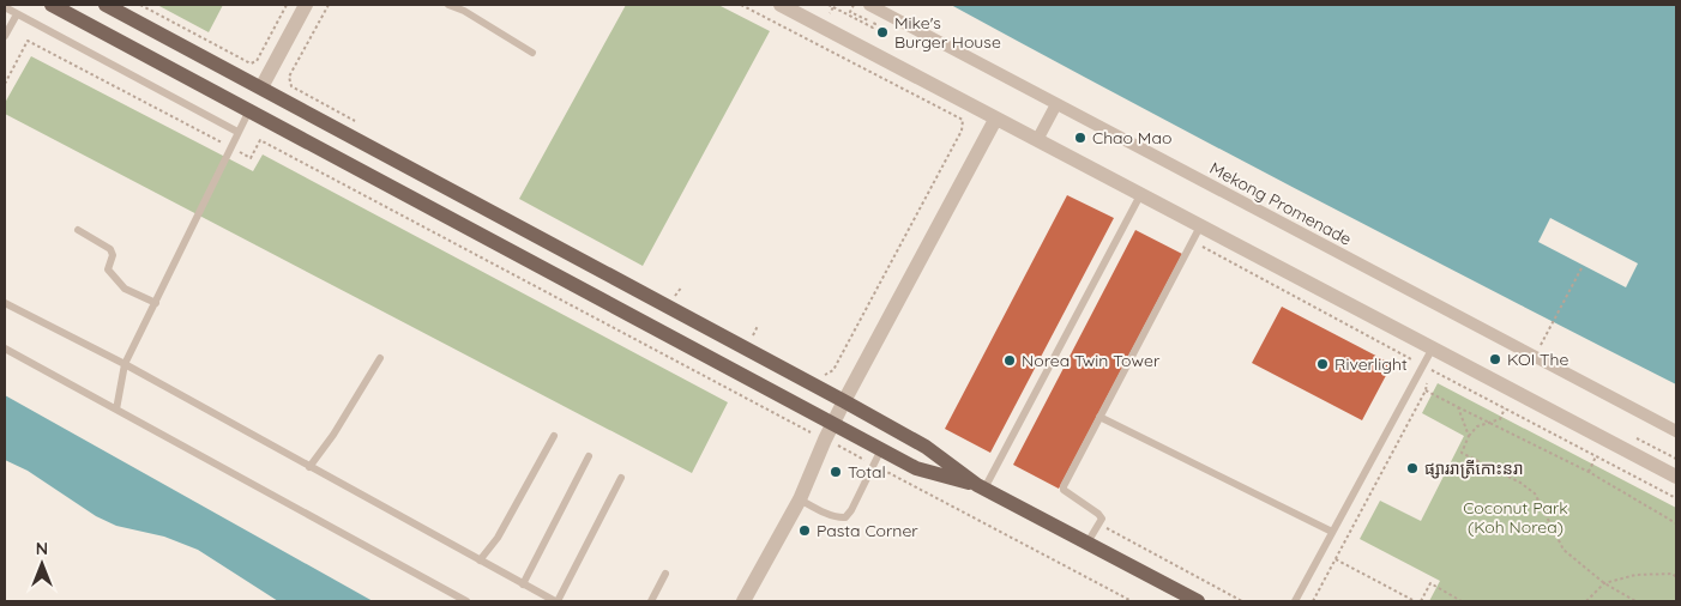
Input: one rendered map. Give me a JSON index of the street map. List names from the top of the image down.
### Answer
{
  "streets": {
    "street": ["Mekong Promenade"]
  },
  "parks": ["Coconut Park (Koh Norea)"],
  "places": [
    "Mike's Burger House",
    "Chao Mao",
    "KOI The",
    "Norea Twin Tower",
    "Riverlight",
    "ផ្សាររាត្រីកោះនរា",
    "Total",
    "Pasta Corner"
  ],
  "north": "top"
}
